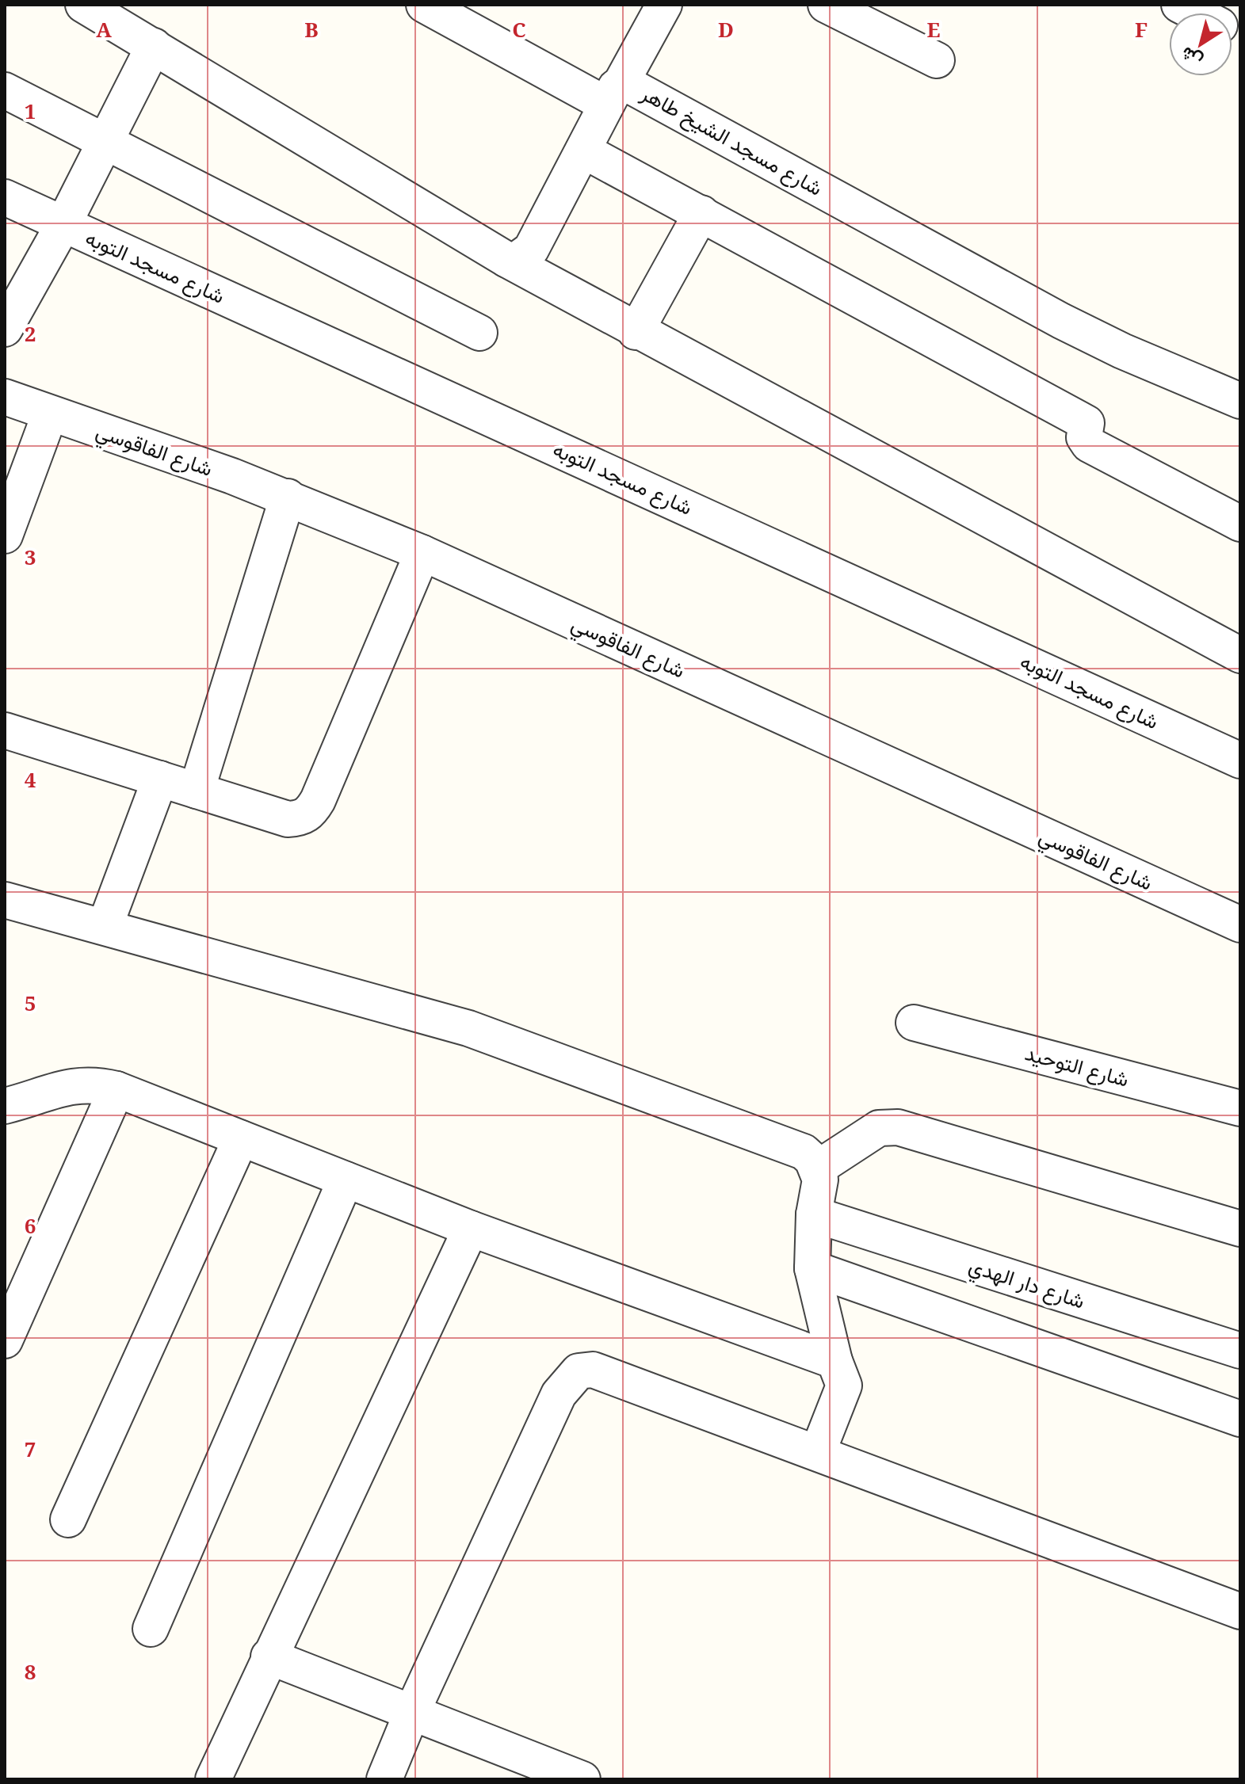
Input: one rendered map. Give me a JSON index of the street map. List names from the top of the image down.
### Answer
{
  "streets": {
    "street": [
      "شارع مسجد الشيخ طاهر",
      "شارع مسجد التوبه",
      "شارع الفاقوسي",
      "شارع التوحيد",
      "شارع دار الهدي"
    ]
  },
  "north": "bottom left",
  "grid": {
    "columns": [
      "A",
      "B",
      "C",
      "D",
      "E",
      "F"
    ],
    "rows": [
      "1",
      "2",
      "3",
      "4",
      "5",
      "6",
      "7",
      "8"
    ]
  }
}
